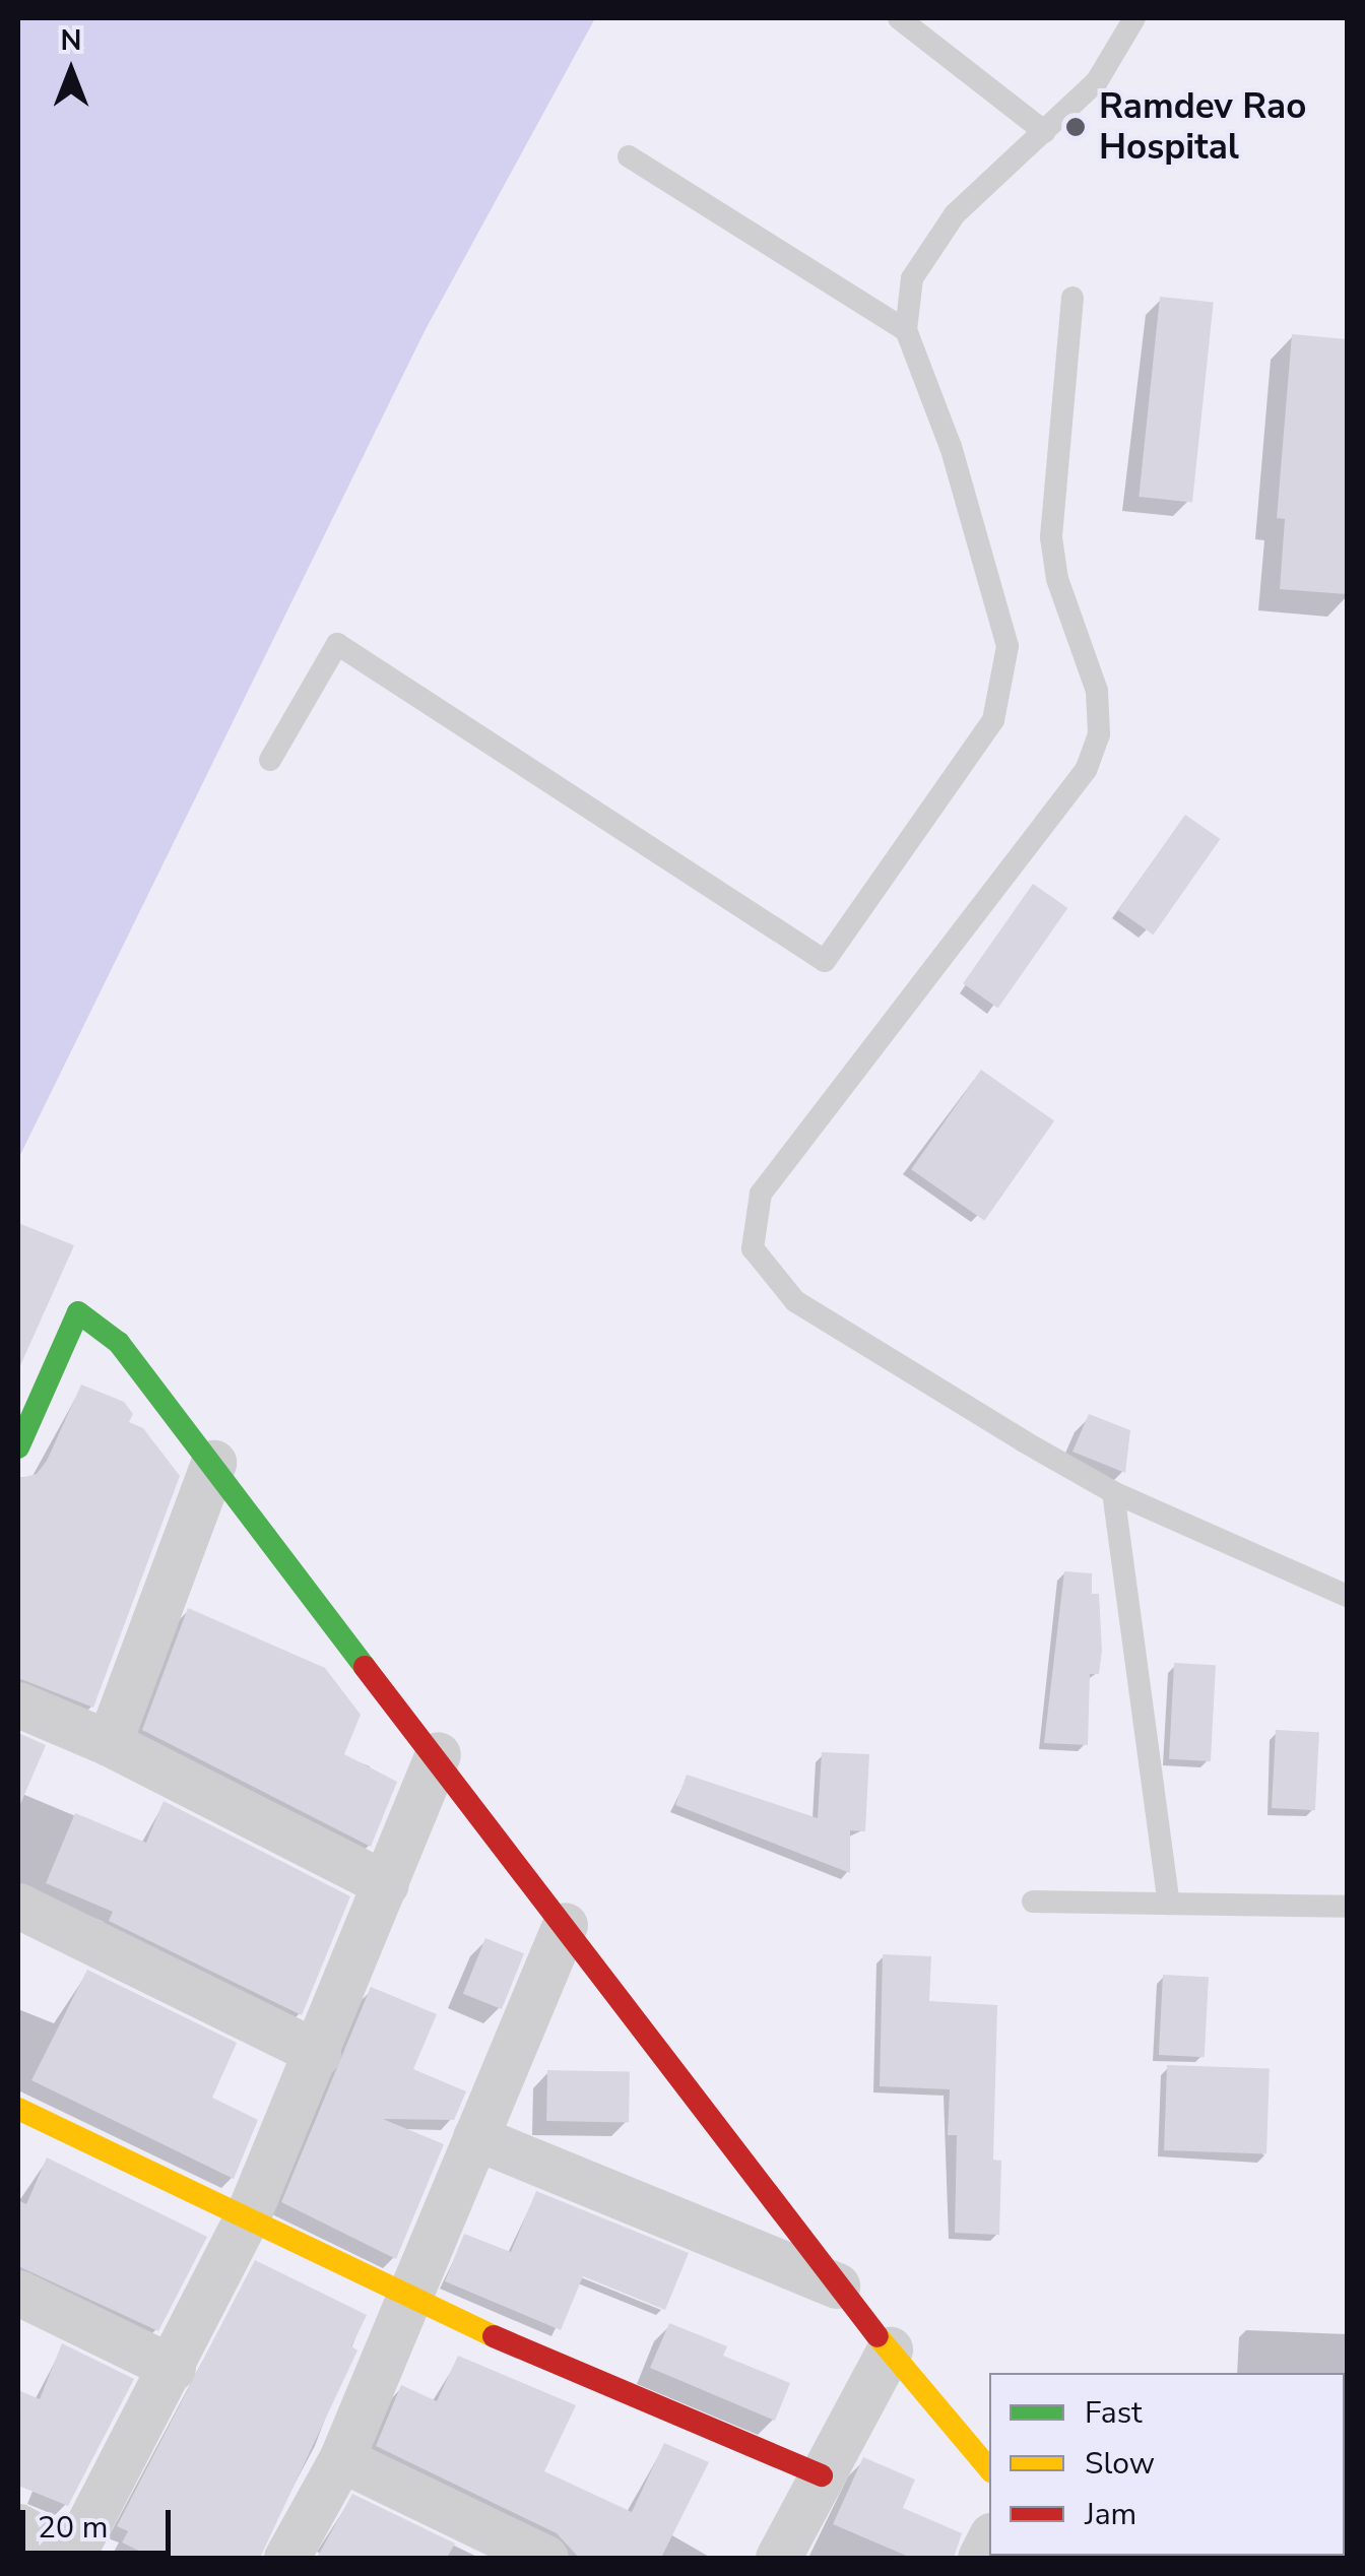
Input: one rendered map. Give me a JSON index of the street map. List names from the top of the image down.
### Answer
{
  "places": ["Ramdev Rao Hospital"],
  "legend": ["Fast", "Slow", "Jam"],
  "scale_bar": "20 m",
  "north": "top"
}
